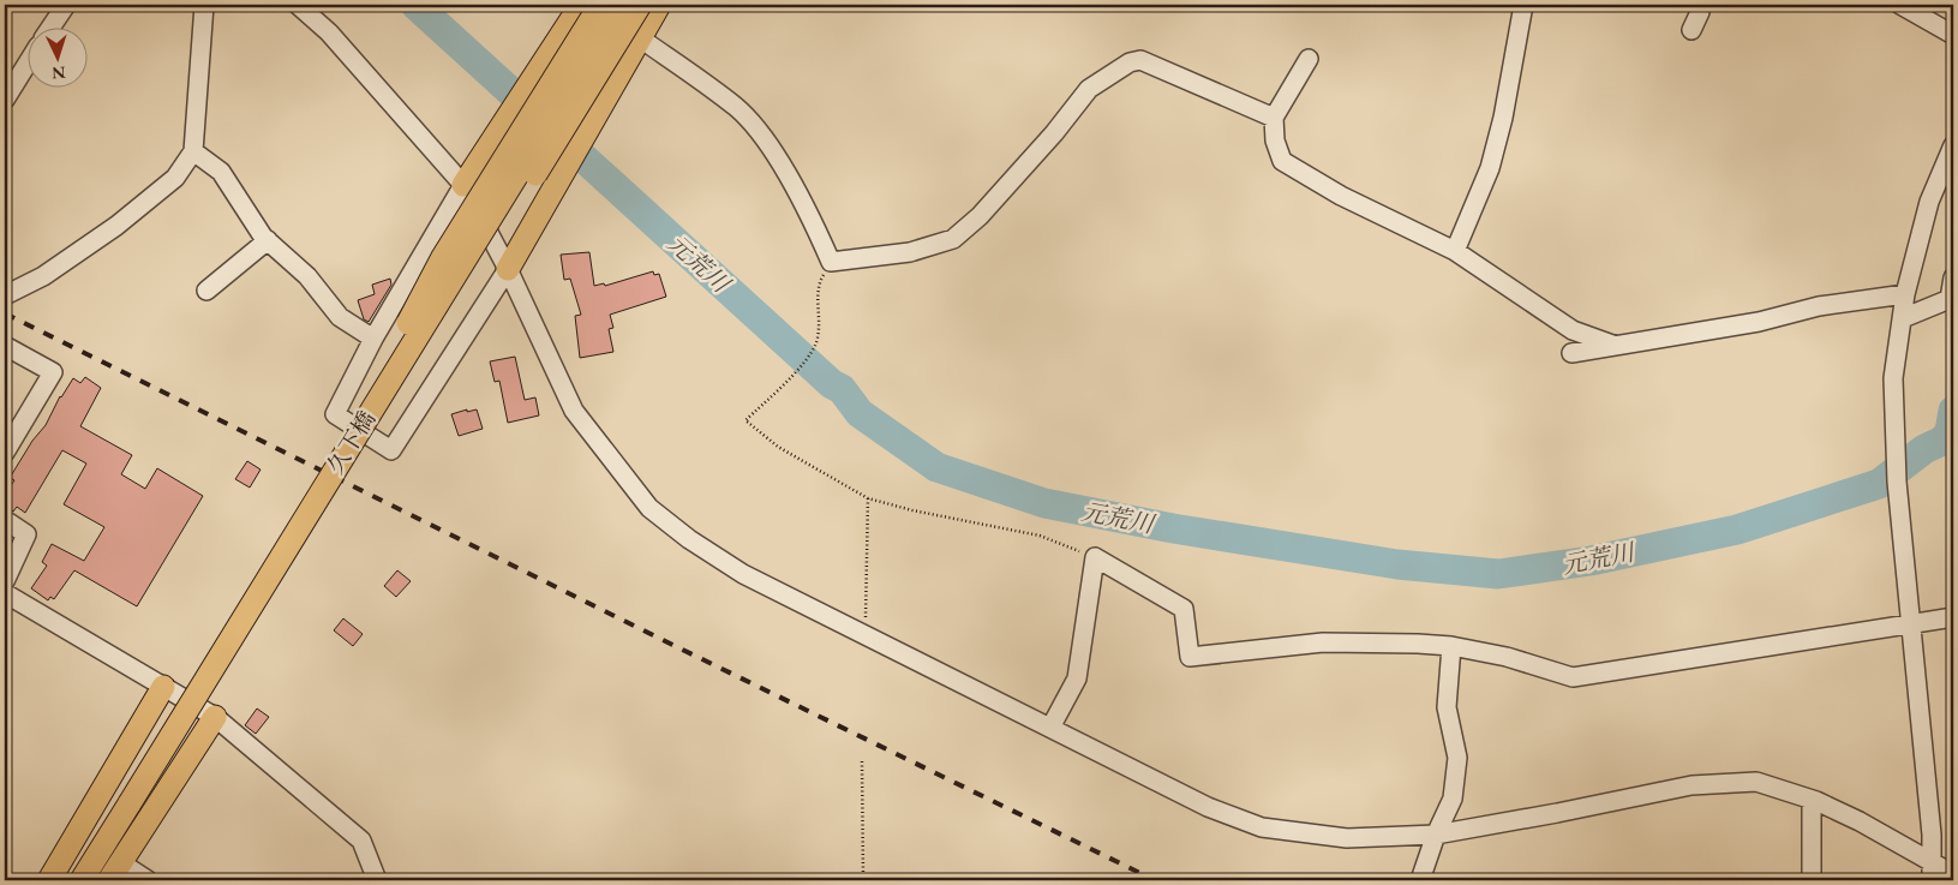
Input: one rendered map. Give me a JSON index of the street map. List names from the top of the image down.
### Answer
{
  "streets": {
    "main road": ["久下橋"]
  },
  "water": ["元荒川"],
  "north": "bottom"
}
